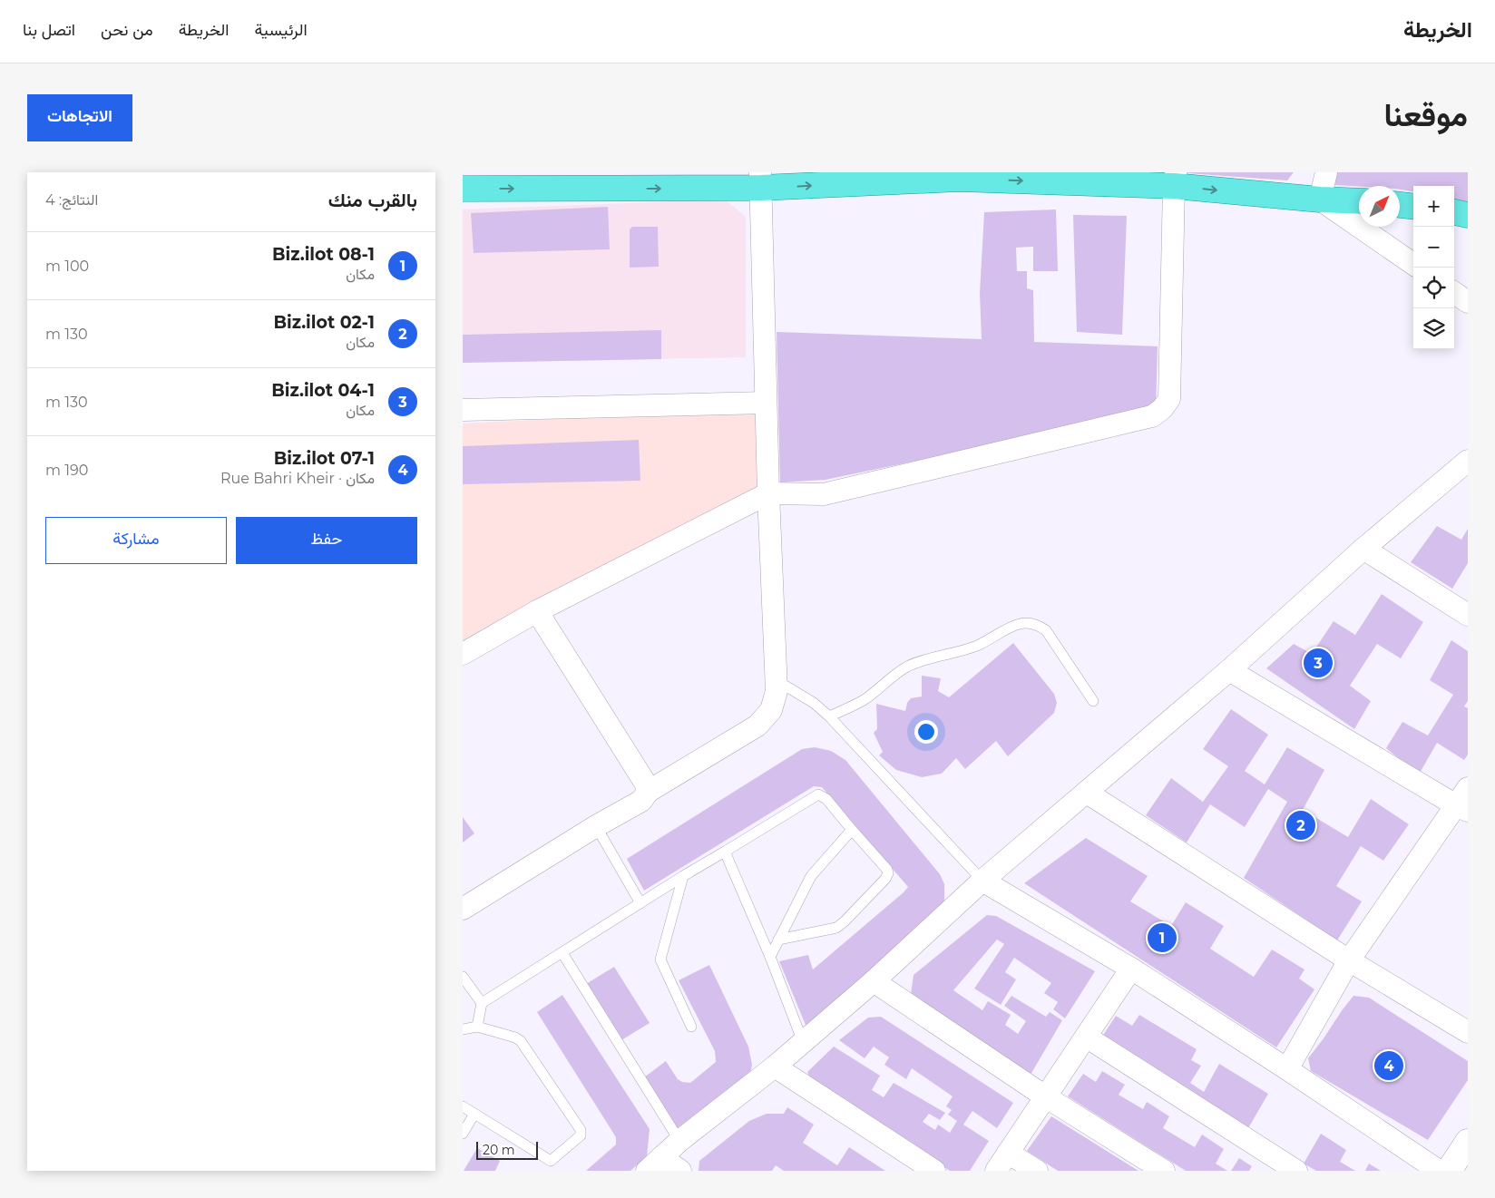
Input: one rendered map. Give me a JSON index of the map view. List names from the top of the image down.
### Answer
{
  "scale_bar": "20 m",
  "north": "top right",
  "page": {
    "header": "الخريطة",
    "nav": [
      "الرئيسية",
      "الخريطة",
      "من نحن",
      "اتصل بنا"
    ],
    "title": "موقعنا",
    "buttons": [
      "الاتجاهات",
      ["حفظ", "مشاركة"]
    ],
    "heading": ["بالقرب منك", "النتائج: 4"],
    "map_buttons": ["+", "−"],
    "list": [
      {
        "mark": "1",
        "name": "Biz.ilot 08-1",
        "note": "مكان",
        "value": "100 m"
      },
      {
        "mark": "2",
        "name": "Biz.ilot 02-1",
        "note": "مكان",
        "value": "130 m"
      },
      {
        "mark": "3",
        "name": "Biz.ilot 04-1",
        "note": "مكان",
        "value": "130 m"
      },
      {
        "mark": "4",
        "name": "Biz.ilot 07-1",
        "note": "مكان · Rue Bahri Kheir",
        "value": "190 m"
      }
    ],
    "pins": [
      "3",
      "2",
      "1",
      "4"
    ],
    "scale": "20 m"
  }
}
